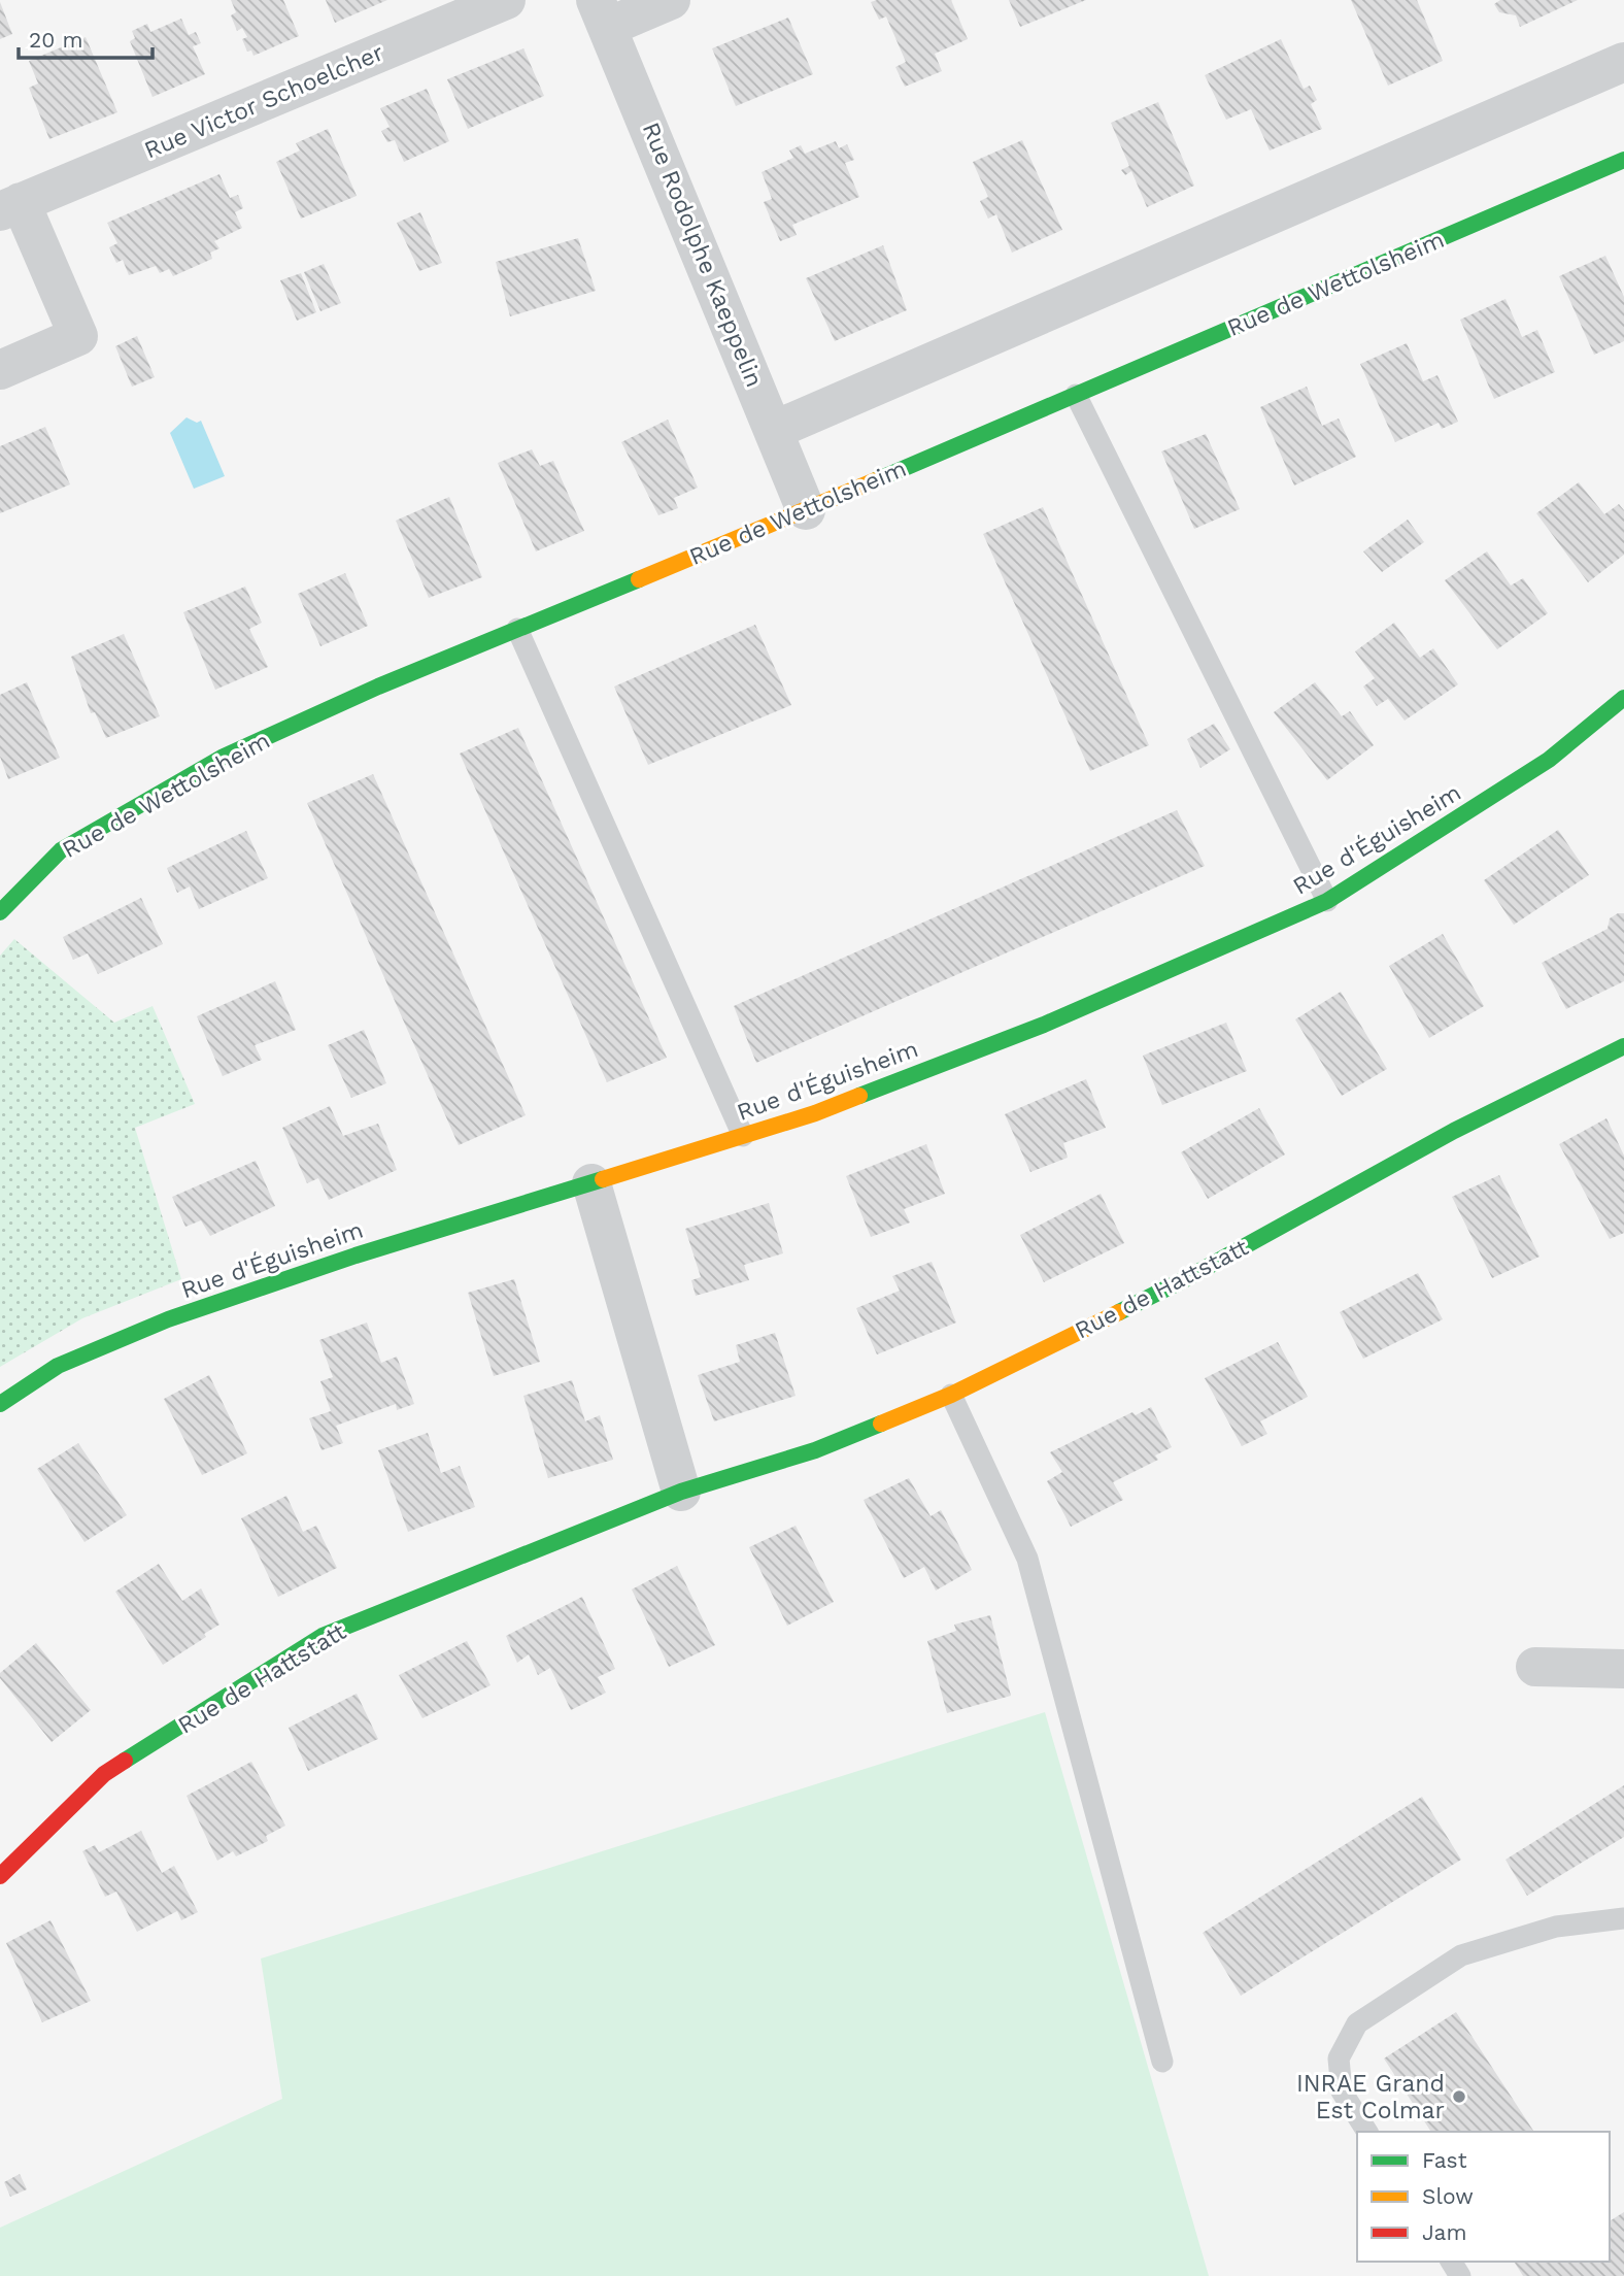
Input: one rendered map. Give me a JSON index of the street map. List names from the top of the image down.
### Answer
{
  "streets": {
    "street": [
      "Rue Victor Schoelcher",
      "Rue Rodolphe Kaeppelin",
      "Rue de Wettolsheim",
      "Rue d'Éguisheim",
      "Rue de Hattstatt"
    ]
  },
  "crossings": [
    ["Rue Rodolphe Kaeppelin", "Rue de Wettolsheim"]
  ],
  "places": ["INRAE Grand Est Colmar"],
  "legend": ["Fast", "Slow", "Jam"],
  "scale_bar": "20 m"
}
